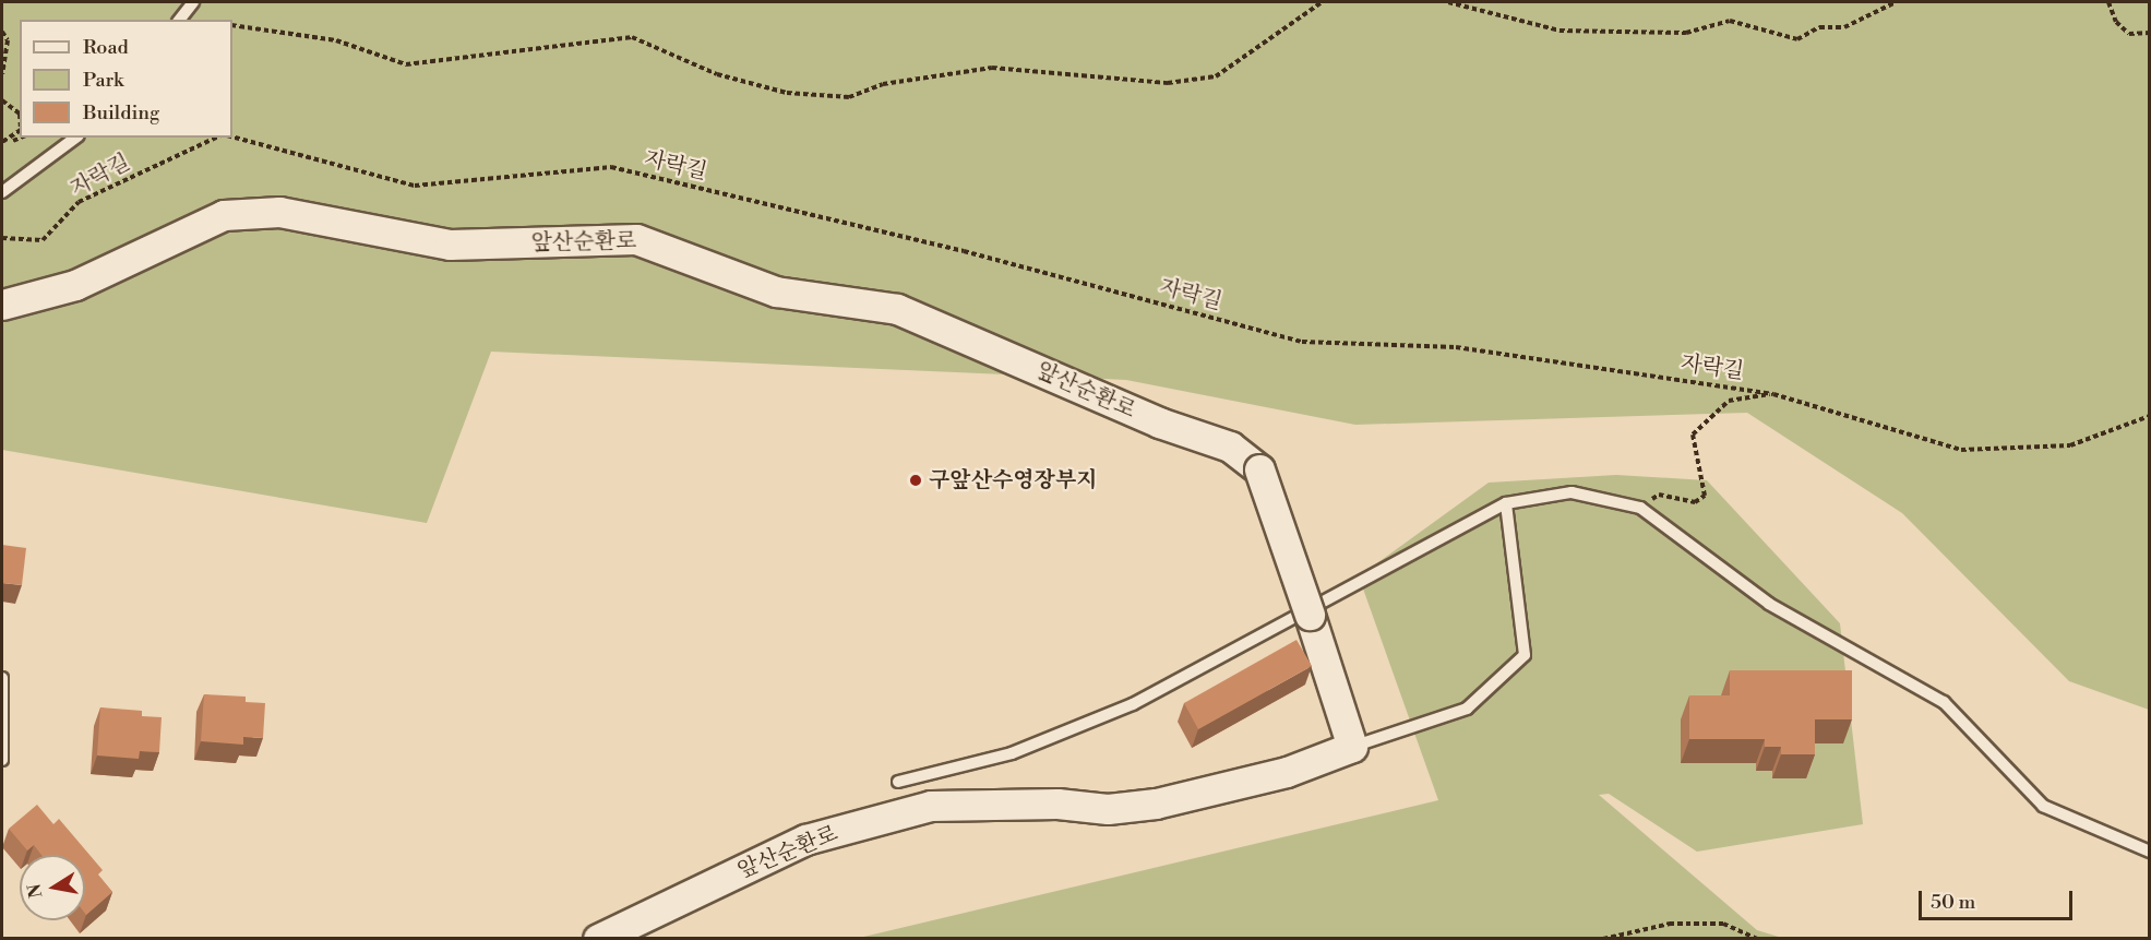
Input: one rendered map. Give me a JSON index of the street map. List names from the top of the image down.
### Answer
{
  "streets": {
    "street": ["앞산순환로"],
    "path": ["자락길"]
  },
  "places": ["구앞산수영장부지"],
  "legend": ["Road", "Park", "Building"],
  "scale_bar": "50 m",
  "north": "left"
}
